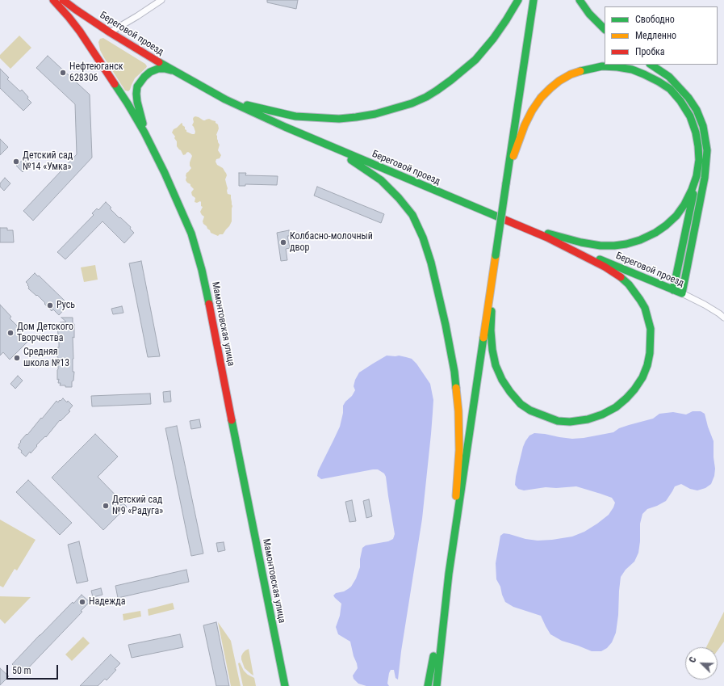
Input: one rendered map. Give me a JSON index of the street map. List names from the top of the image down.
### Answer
{
  "streets": {
    "main road": ["Береговой проезд", "Мамонтовская улица"]
  },
  "places": [
    "Нефтеюганск 628306",
    "Детский сад №14 «Умка»",
    "Колбасно-молочный двор",
    "Русь",
    "Дом Детского Творчества",
    "Средняя школа №13",
    "Детский сад №9 «Радуга»",
    "Надежда"
  ],
  "legend": ["Свободно", "Медленно", "Пробка"],
  "scale_bar": "50 m",
  "north": "top left"
}
